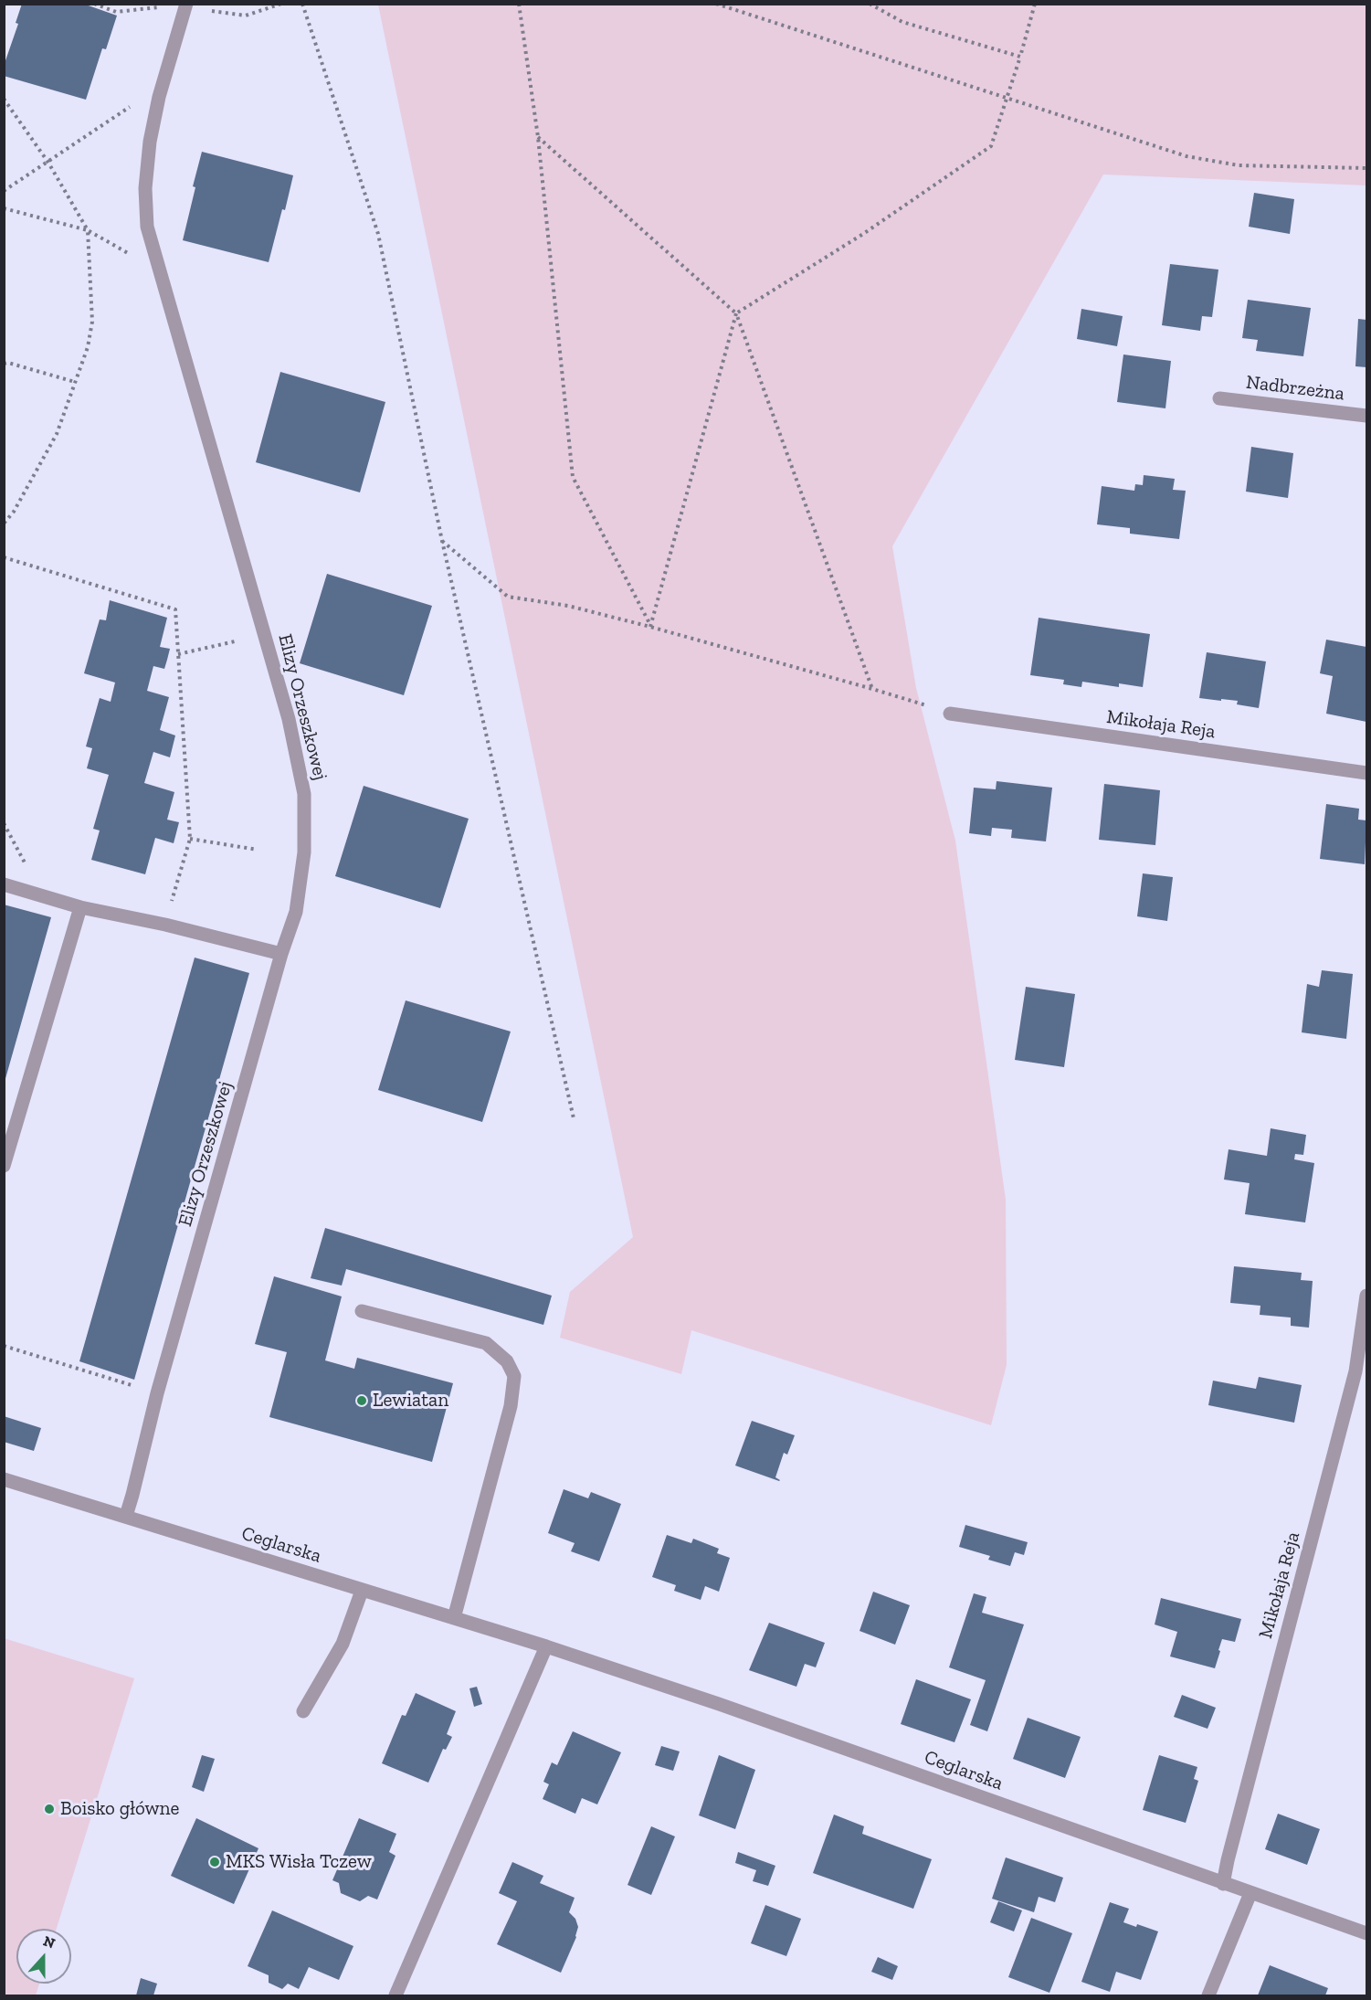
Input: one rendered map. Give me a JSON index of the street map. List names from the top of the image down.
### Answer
{
  "streets": {
    "street": [
      "Nadbrzeżna",
      "Elizy Orzeszkowej",
      "Mikołaja Reja",
      "Ceglarska"
    ]
  },
  "crossings": [
    ["Elizy Orzeszkowej", "Ceglarska"],
    ["Mikołaja Reja", "Ceglarska"]
  ],
  "places": ["Lewiatan", "Boisko główne", "MKS Wisła Tczew"],
  "north": "top"
}
